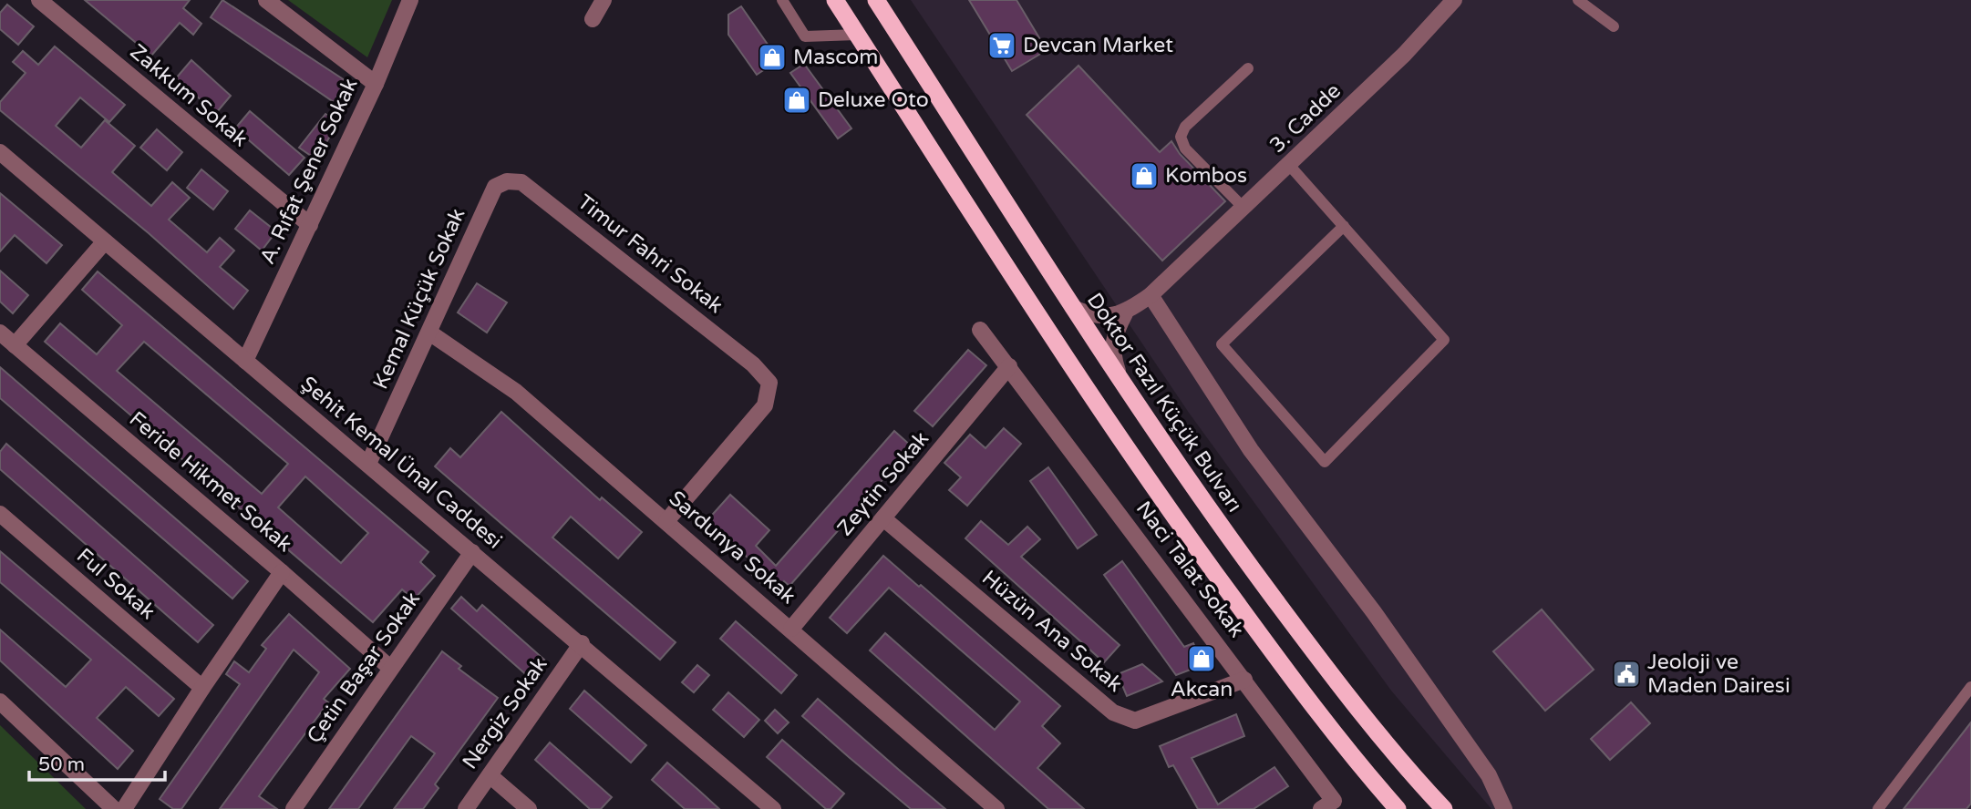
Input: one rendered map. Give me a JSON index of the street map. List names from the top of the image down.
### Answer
{
  "streets": {
    "highway": ["Doktor Fazıl Küçük Bulvarı"],
    "street": [
      "Zakkum Sokak",
      "3. Cadde",
      "A. Rıfat Şener Sokak",
      "Timur Fahri Sokak",
      "Kemal Küçük Sokak",
      "Şehit Kemal Ünal Caddesi",
      "Feride Hikmet Sokak",
      "Zeytin Sokak",
      "Sardunya Sokak",
      "Naci Talat Sokak",
      "Ful Sokak",
      "Hüzün Ana Sokak",
      "Çetin Başar Sokak",
      "Nergiz Sokak"
    ]
  },
  "crossings": [
    ["Zakkum Sokak", "A. Rıfat Şener Sokak"],
    ["A. Rıfat Şener Sokak", "Şehit Kemal Ünal Caddesi"],
    ["Timur Fahri Sokak", "Kemal Küçük Sokak"],
    ["Timur Fahri Sokak", "Sardunya Sokak"],
    ["Kemal Küçük Sokak", "Şehit Kemal Ünal Caddesi"],
    ["Kemal Küçük Sokak", "Sardunya Sokak"],
    ["Şehit Kemal Ünal Caddesi", "Çetin Başar Sokak"],
    ["Şehit Kemal Ünal Caddesi", "Nergiz Sokak"],
    ["Feride Hikmet Sokak", "Çetin Başar Sokak"],
    ["Zeytin Sokak", "Sardunya Sokak"],
    ["Zeytin Sokak", "Naci Talat Sokak"],
    ["Zeytin Sokak", "Hüzün Ana Sokak"],
    ["Naci Talat Sokak", "Hüzün Ana Sokak"]
  ],
  "places": {
    "supermarket": ["Devcan Market"],
    "shop": [
      "Mascom",
      "Deluxe Oto",
      "Kombos",
      "Akcan"
    ],
    "public building": ["Jeoloji ve Maden Dairesi"]
  },
  "scale_bar": "50 m"
}
